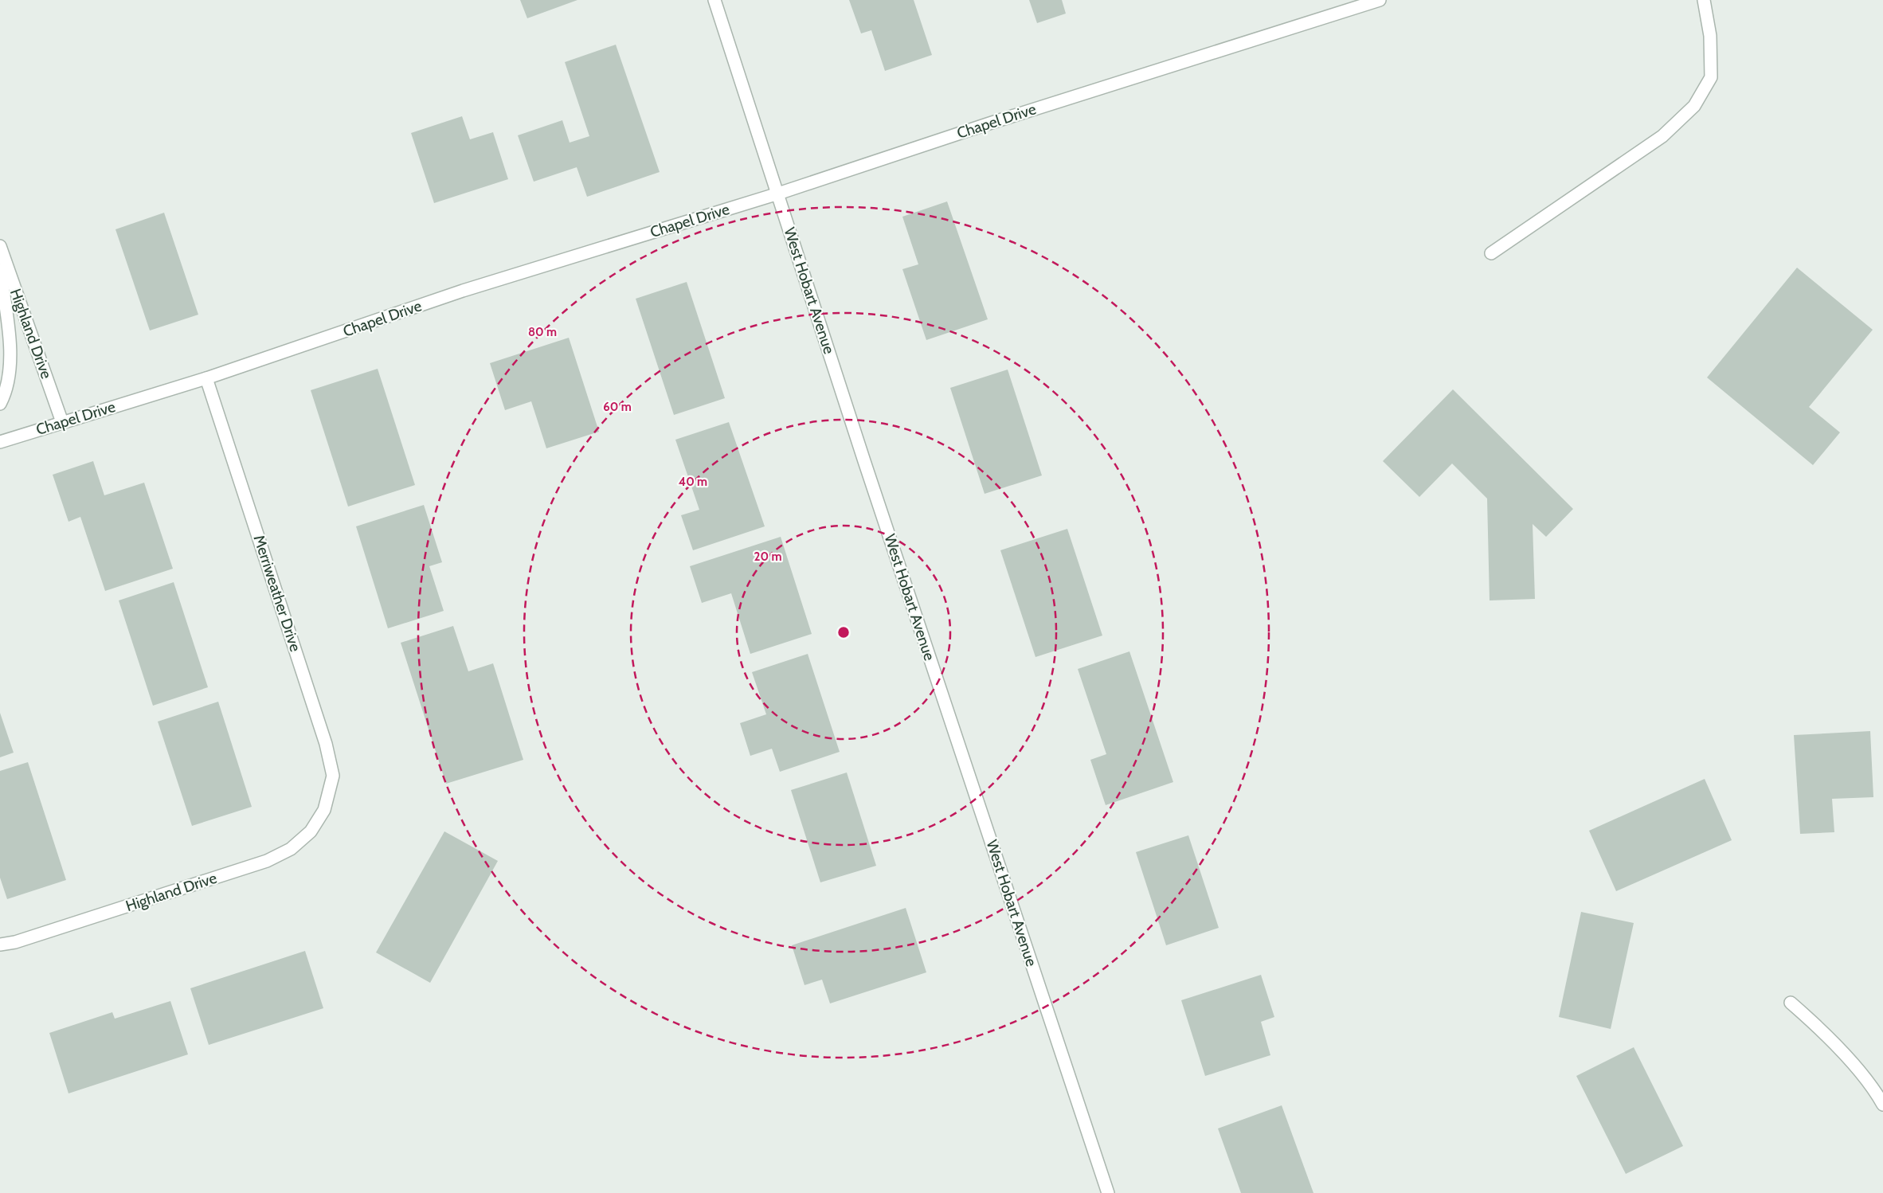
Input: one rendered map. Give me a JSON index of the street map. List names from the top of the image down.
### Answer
{
  "streets": {
    "street": [
      "Chapel Drive",
      "West Hobart Avenue",
      "Highland Drive",
      "Merriweather Drive"
    ]
  },
  "crossings": [
    ["Chapel Drive", "West Hobart Avenue"],
    ["Chapel Drive", "Highland Drive"],
    ["Chapel Drive", "Merriweather Drive"],
    ["Highland Drive", "Merriweather Drive"]
  ],
  "rings": [
    "80 m",
    "60 m",
    "40 m",
    "20 m"
  ]
}
